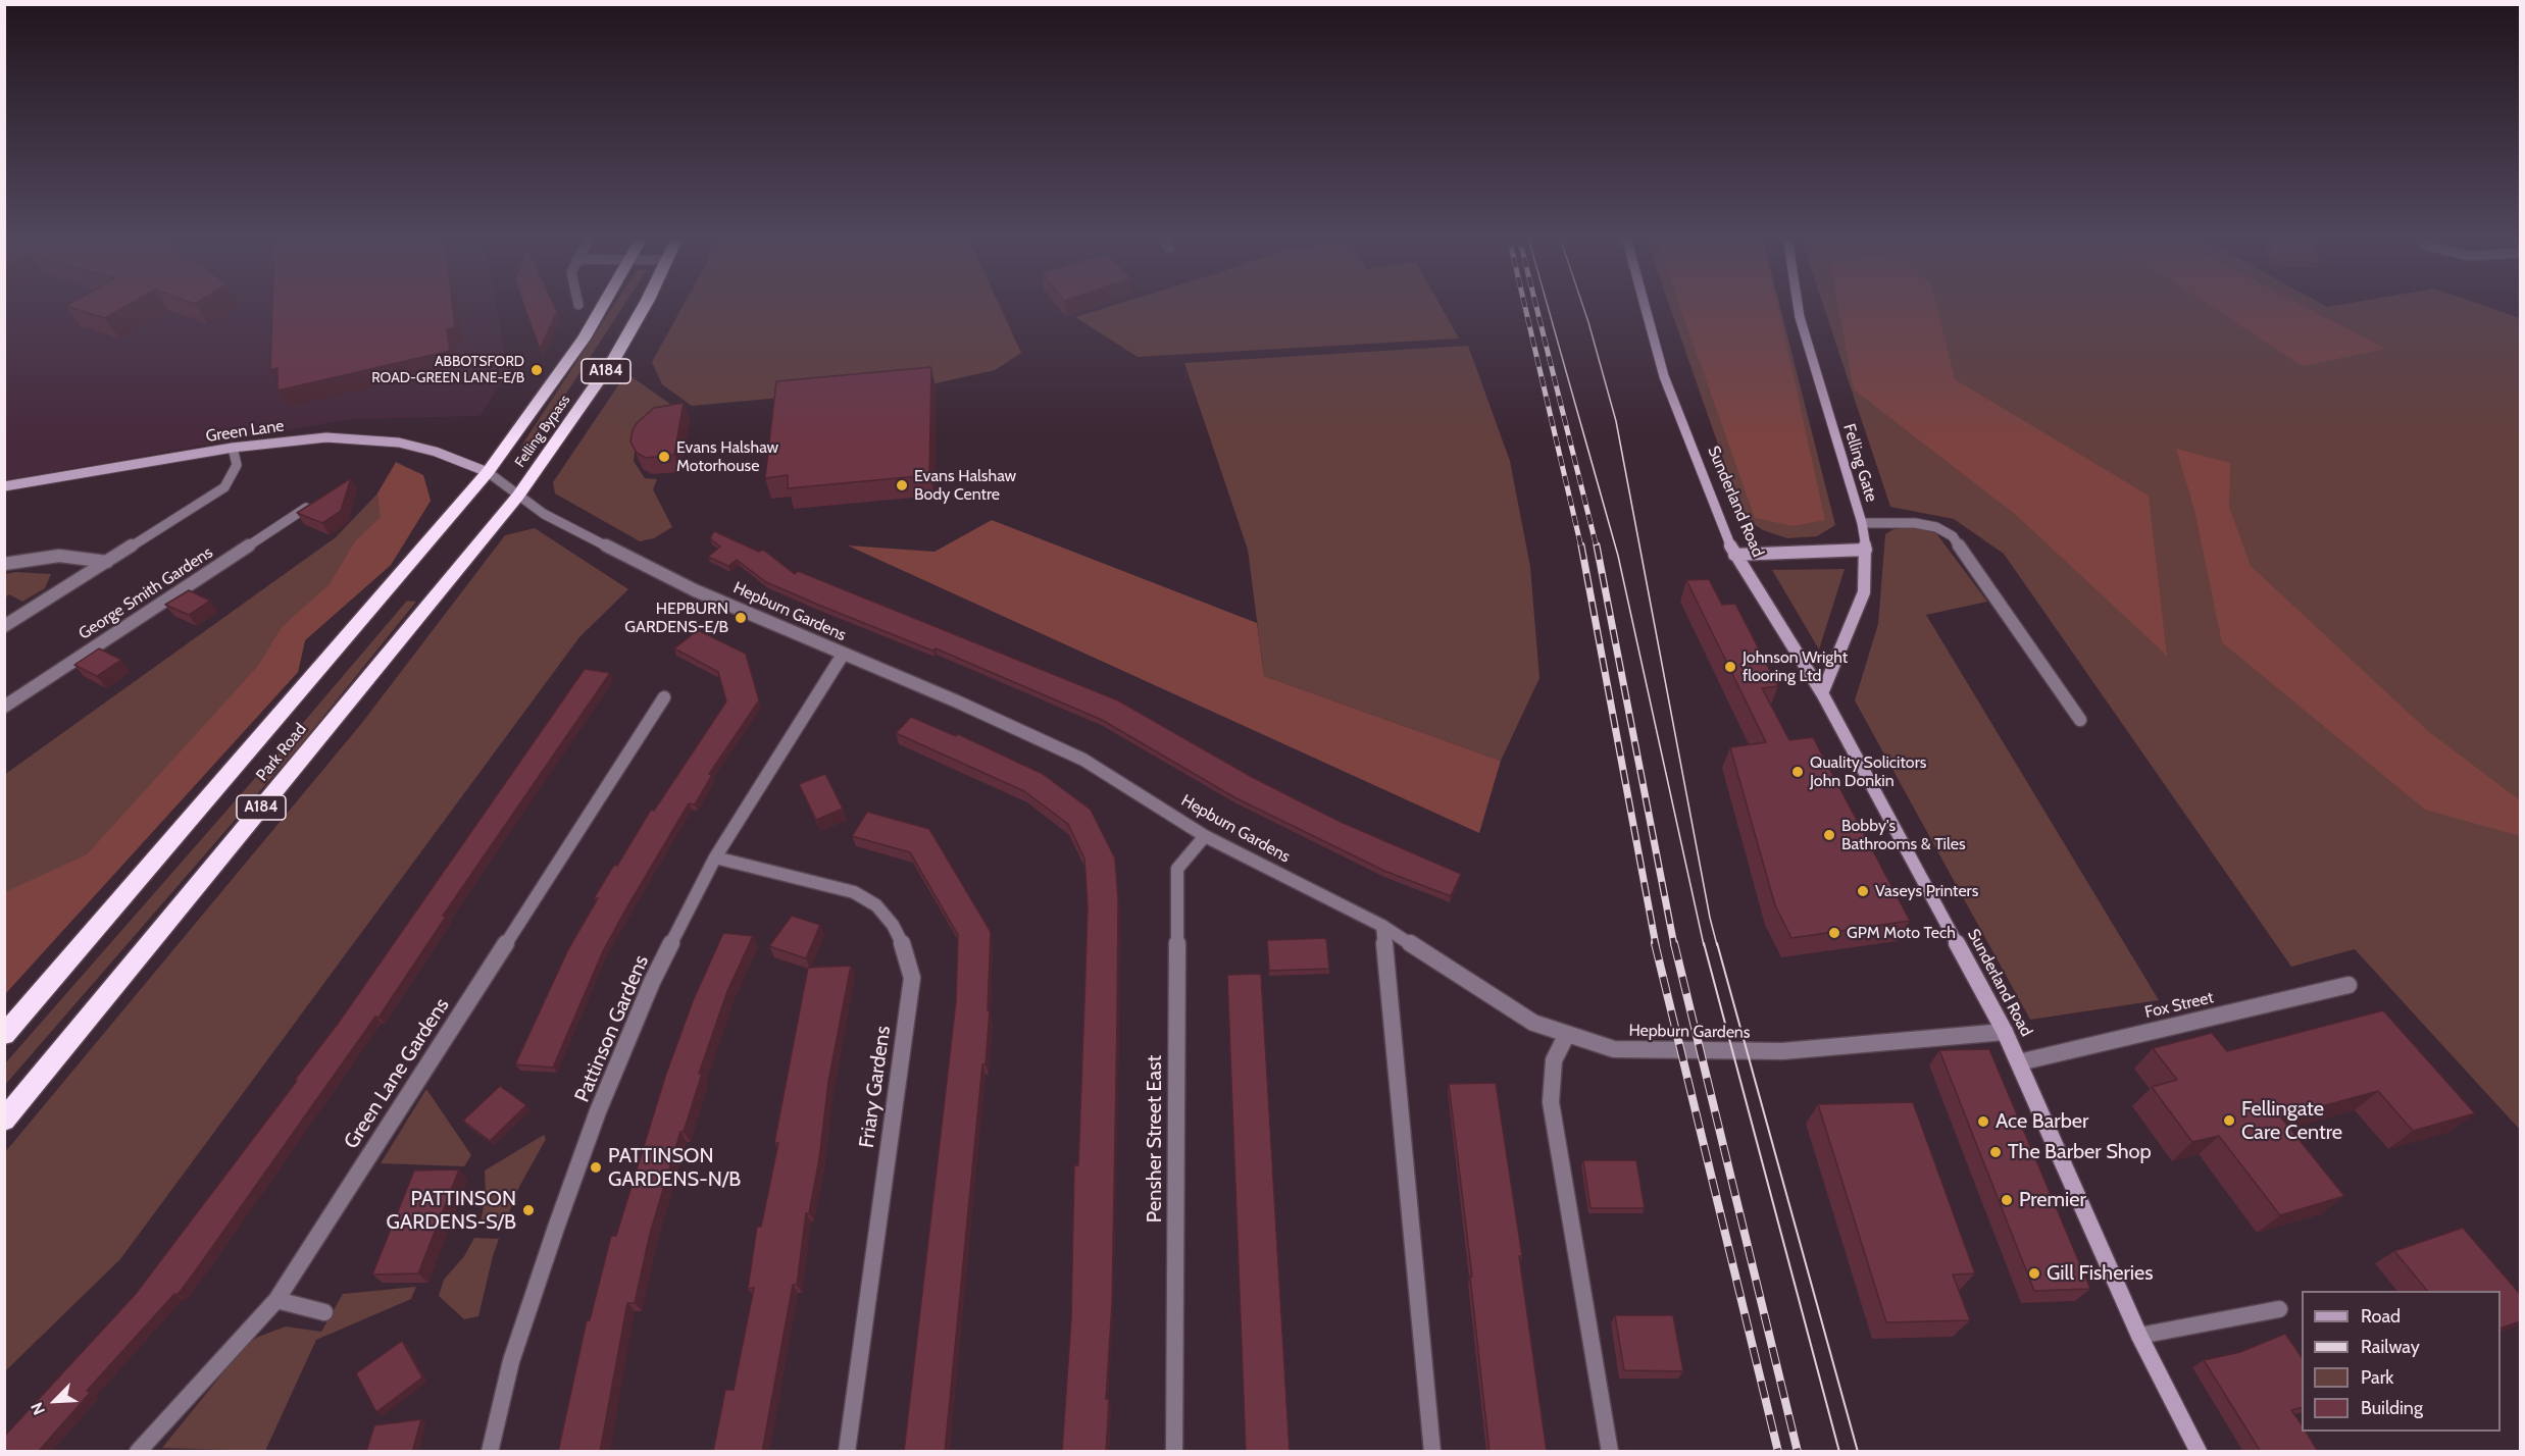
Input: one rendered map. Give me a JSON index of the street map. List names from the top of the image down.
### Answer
{
  "streets": {
    "highway": ["A184", "Felling Bypass", "Park Road"],
    "street": [
      "Green Lane",
      "Felling Gate",
      "Sunderland Road",
      "George Smith Gardens",
      "Hepburn Gardens",
      "Fox Street",
      "Pattinson Gardens",
      "Green Lane Gardens",
      "Friary Gardens",
      "Pensher Street East"
    ]
  },
  "crossings": [
    ["Green Lane", "Felling Bypass"],
    ["Green Lane", "Hepburn Gardens"],
    ["Green Lane", "Park Road"],
    ["Felling Bypass", "Hepburn Gardens"],
    ["Felling Bypass", "Park Road"],
    ["Felling Gate", "Sunderland Road"],
    ["Sunderland Road", "Hepburn Gardens"],
    ["Sunderland Road", "Fox Street"],
    ["Hepburn Gardens", "Park Road"],
    ["Hepburn Gardens", "Pattinson Gardens"],
    ["Hepburn Gardens", "Pensher Street East"],
    ["Pattinson Gardens", "Friary Gardens"]
  ],
  "places": [
    "ABBOTSFORD ROAD-GREEN LANE-E/B",
    "Evans Halshaw Motorhouse",
    "Evans Halshaw Body Centre",
    "HEPBURN GARDENS-E/B",
    "Johnson Wright flooring Ltd",
    "Quality Solicitors John Donkin",
    "Bobby's Bathrooms & Tiles",
    "Vaseys Printers",
    "GPM Moto Tech",
    "Fellingate Care Centre",
    "Ace Barber",
    "The Barber Shop",
    "PATTINSON GARDENS-N/B",
    "Premier",
    "PATTINSON GARDENS-S/B",
    "Gill Fisheries"
  ],
  "legend": [
    "Road",
    "Railway",
    "Park",
    "Building"
  ],
  "north": "bottom left"
}
